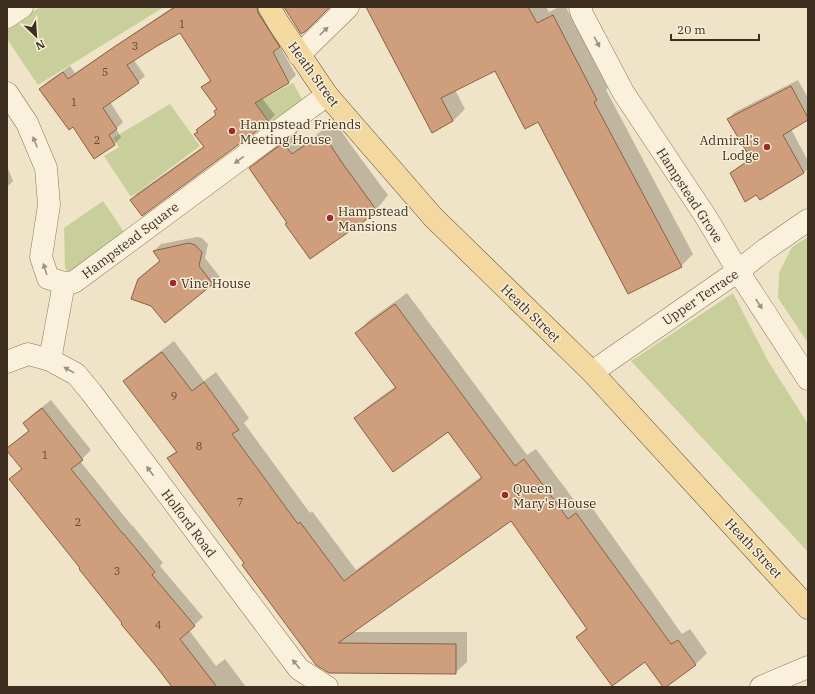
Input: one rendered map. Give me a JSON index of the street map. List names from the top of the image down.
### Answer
{
  "streets": {
    "main road": ["Heath Street"],
    "street": [
      "Hampstead Grove",
      "Hampstead Square",
      "Upper Terrace",
      "Holford Road"
    ]
  },
  "crossings": [
    ["Heath Street", "Hampstead Square"],
    ["Heath Street", "Upper Terrace"],
    ["Hampstead Grove", "Upper Terrace"]
  ],
  "one_way": ["Hampstead Grove", "Hampstead Square", "Holford Road"],
  "places": [
    "Hampstead Friends Meeting House",
    "Admiral's Lodge",
    "Hampstead Mansions",
    "Vine House",
    "Queen Mary's House"
  ],
  "house_numbers": [
    "1",
    "3",
    "5",
    "1",
    "2",
    "9",
    "8",
    "1",
    "7",
    "2",
    "3",
    "4"
  ],
  "scale_bar": "20 m",
  "north": "bottom right"
}
